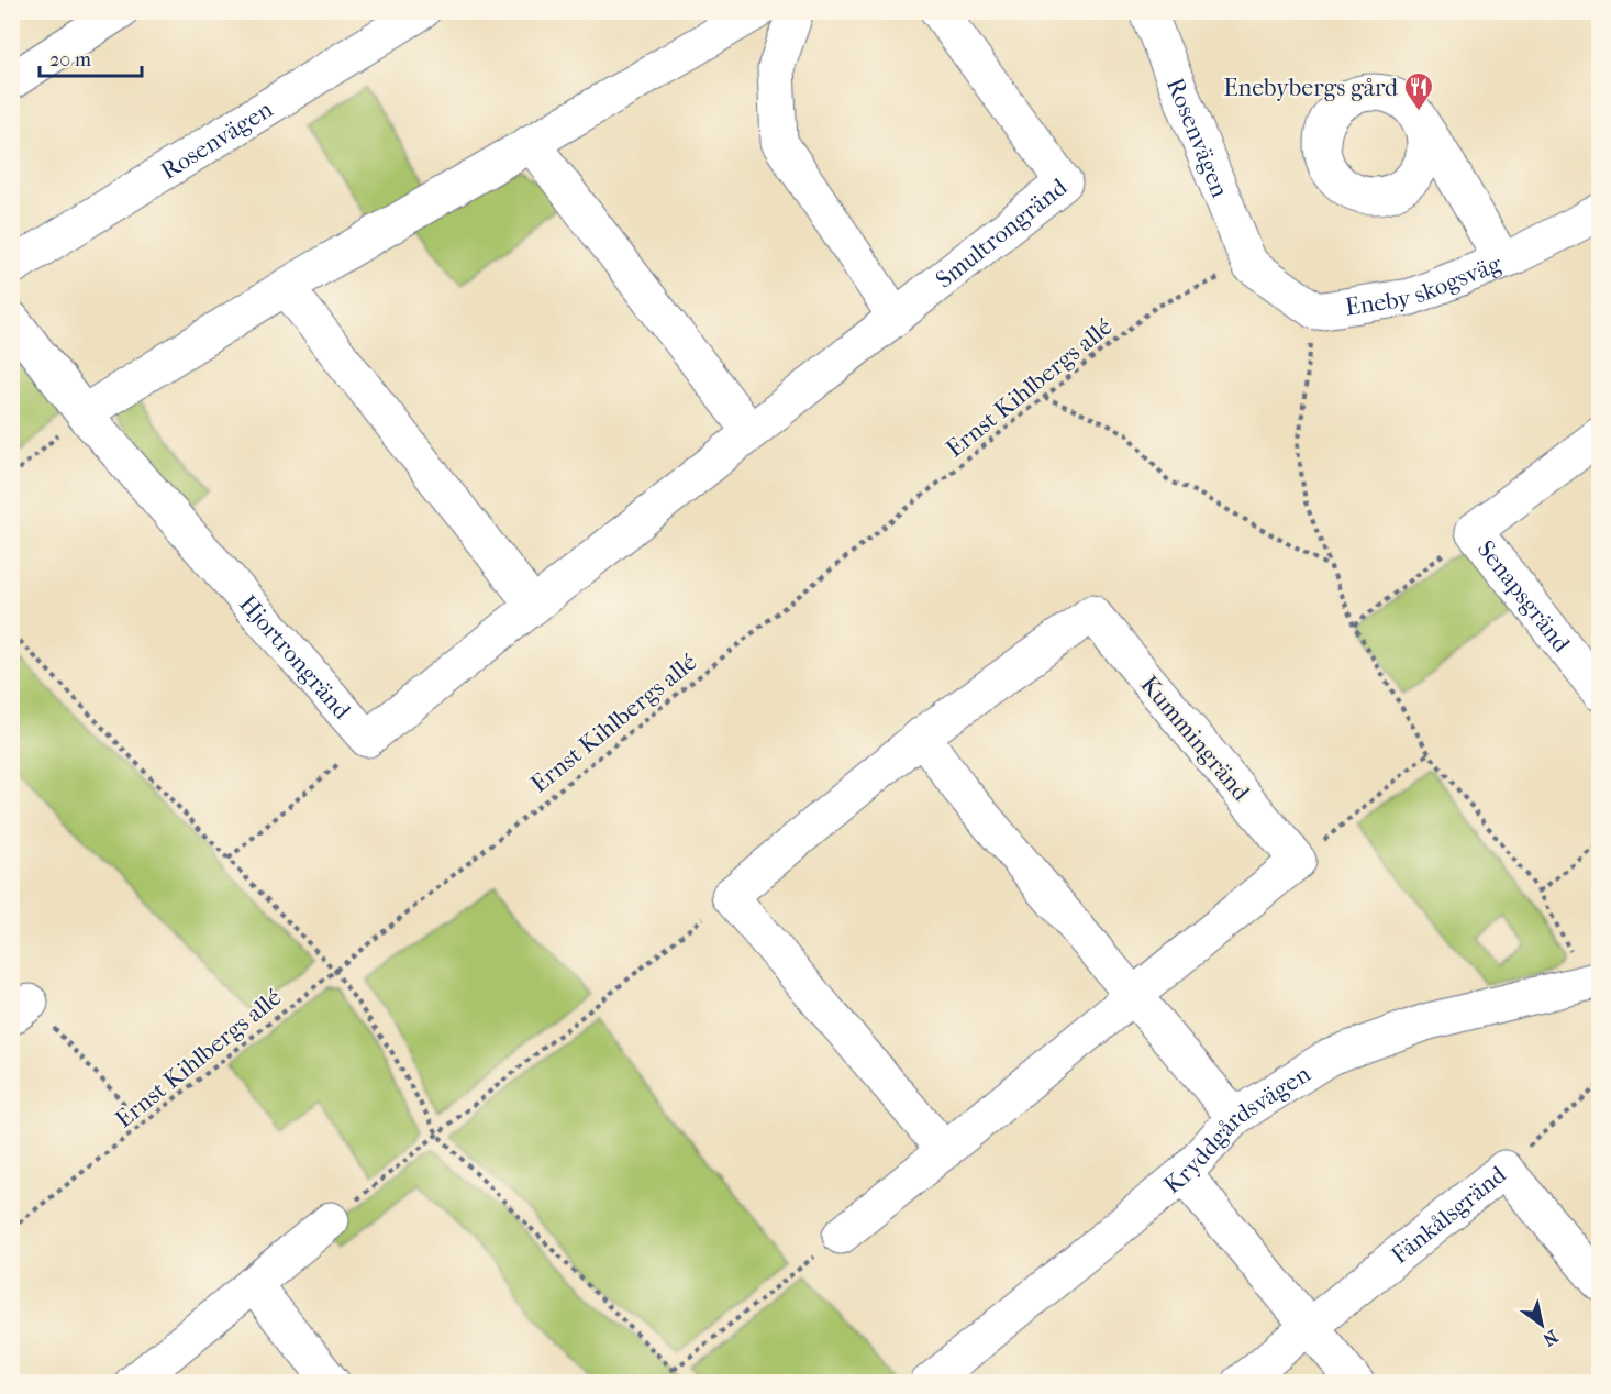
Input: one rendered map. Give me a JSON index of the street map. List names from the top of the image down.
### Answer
{
  "streets": {
    "street": [
      "Rosenvägen",
      "Smultrongränd",
      "Eneby skogsväg",
      "Senapsgränd",
      "Hjortrongränd",
      "Kummingränd",
      "Kryddgårdsvägen",
      "Fänkålsgränd"
    ],
    "path": ["Ernst Kihlbergs allé"]
  },
  "crossings": [
    ["Rosenvägen", "Eneby skogsväg"],
    ["Rosenvägen", "Ernst Kihlbergs allé"],
    ["Smultrongränd", "Hjortrongränd"],
    ["Eneby skogsväg", "Ernst Kihlbergs allé"]
  ],
  "places": {
    "restaurant": ["Enebybergs gård"]
  },
  "scale_bar": "20 m",
  "north": "bottom right"
}
